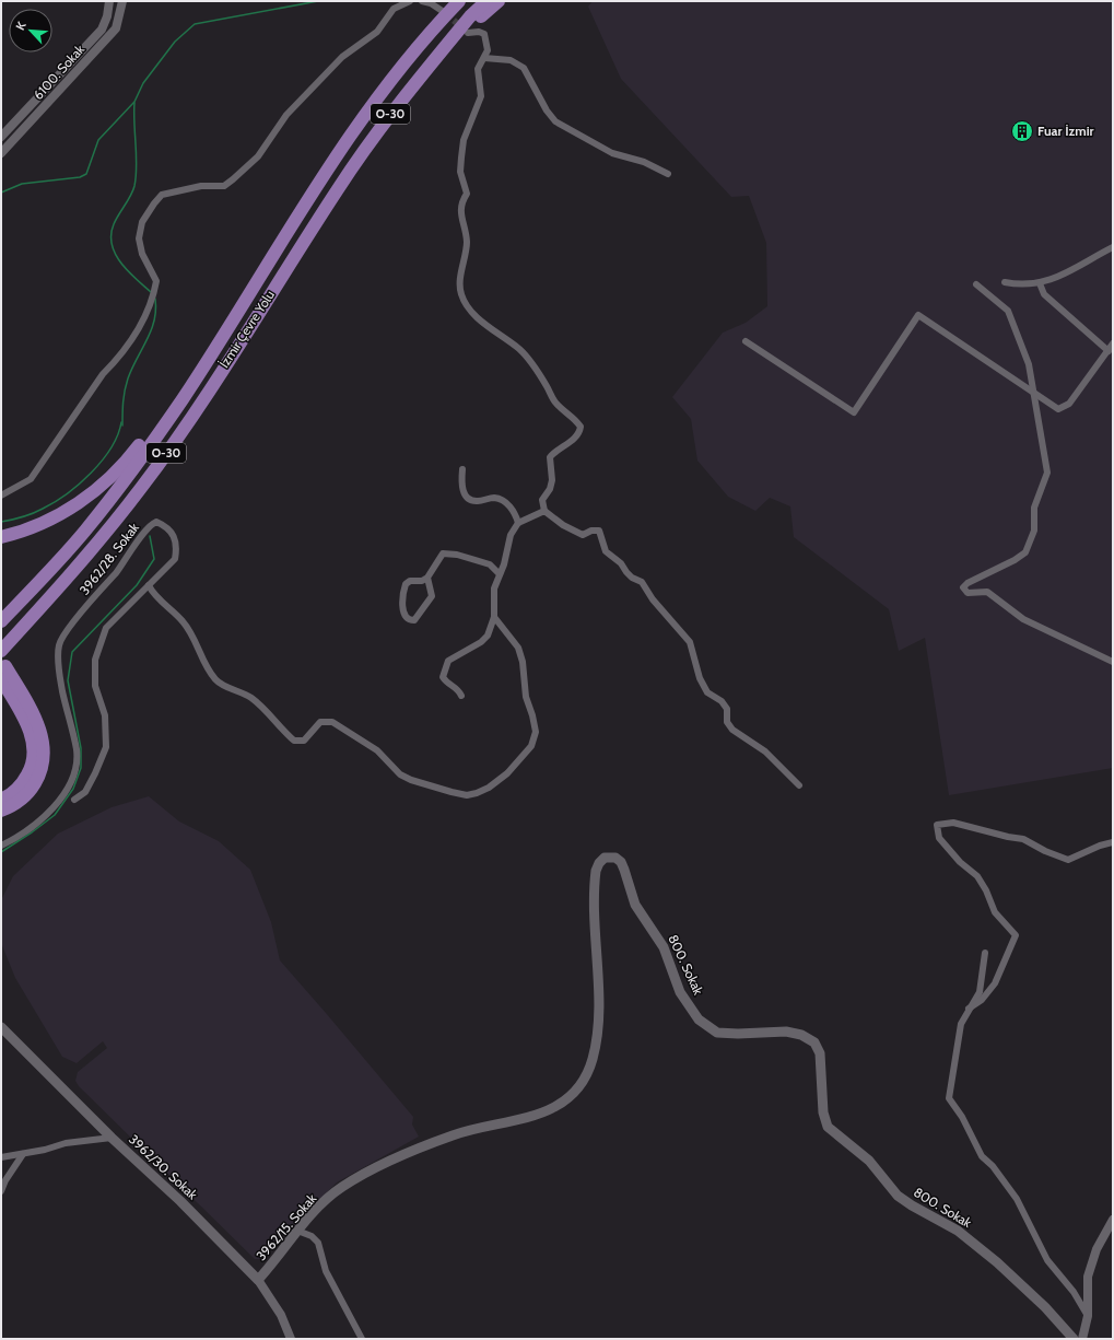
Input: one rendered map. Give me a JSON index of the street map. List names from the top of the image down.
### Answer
{
  "streets": {
    "highway": ["O-30", "İzmir Çevre Yolu"],
    "main road": ["800. Sokak", "3962/30. Sokak", "3962/15. Sokak"],
    "street": ["6100. Sokak", "3962/28. Sokak"]
  },
  "crossings": [
    ["800. Sokak", "3962/15. Sokak"],
    ["3962/30. Sokak", "3962/15. Sokak"]
  ],
  "places": {
    "building": ["Fuar İzmir"]
  },
  "north": "top left"
}
